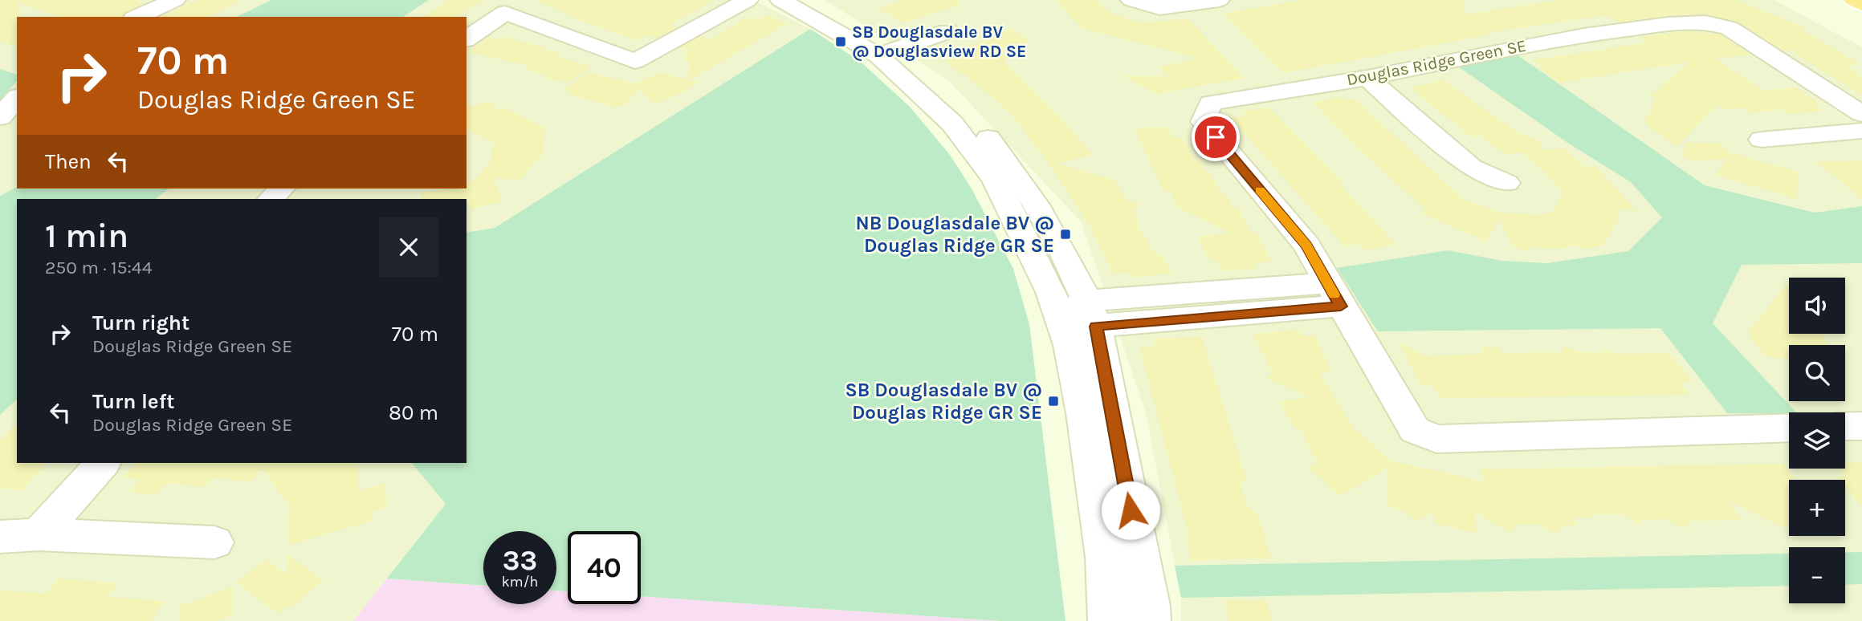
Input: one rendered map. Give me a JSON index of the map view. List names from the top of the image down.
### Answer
{
  "streets": {
    "street": ["Douglas Ridge Green SE"]
  },
  "places": {
    "transit": ["SB Douglasdale BV @ Douglasview RD SE", "NB Douglasdale BV @ Douglas Ridge GR SE", "SB Douglasdale BV @ Douglas Ridge GR SE"]
  },
  "page": {
    "turn": ["70 m", "Douglas Ridge Green SE"],
    "then": "Then",
    "heading": ["1 min", "250 m · 15:44"],
    "map_buttons": ["+", "−"],
    "list": [
      {
        "name": "Turn right",
        "note": "Douglas Ridge Green SE",
        "value": "70 m"
      },
      {
        "name": "Turn left",
        "note": "Douglas Ridge Green SE",
        "value": "80 m"
      }
    ],
    "speed": "33 km/h",
    "limit": "40"
  }
}
